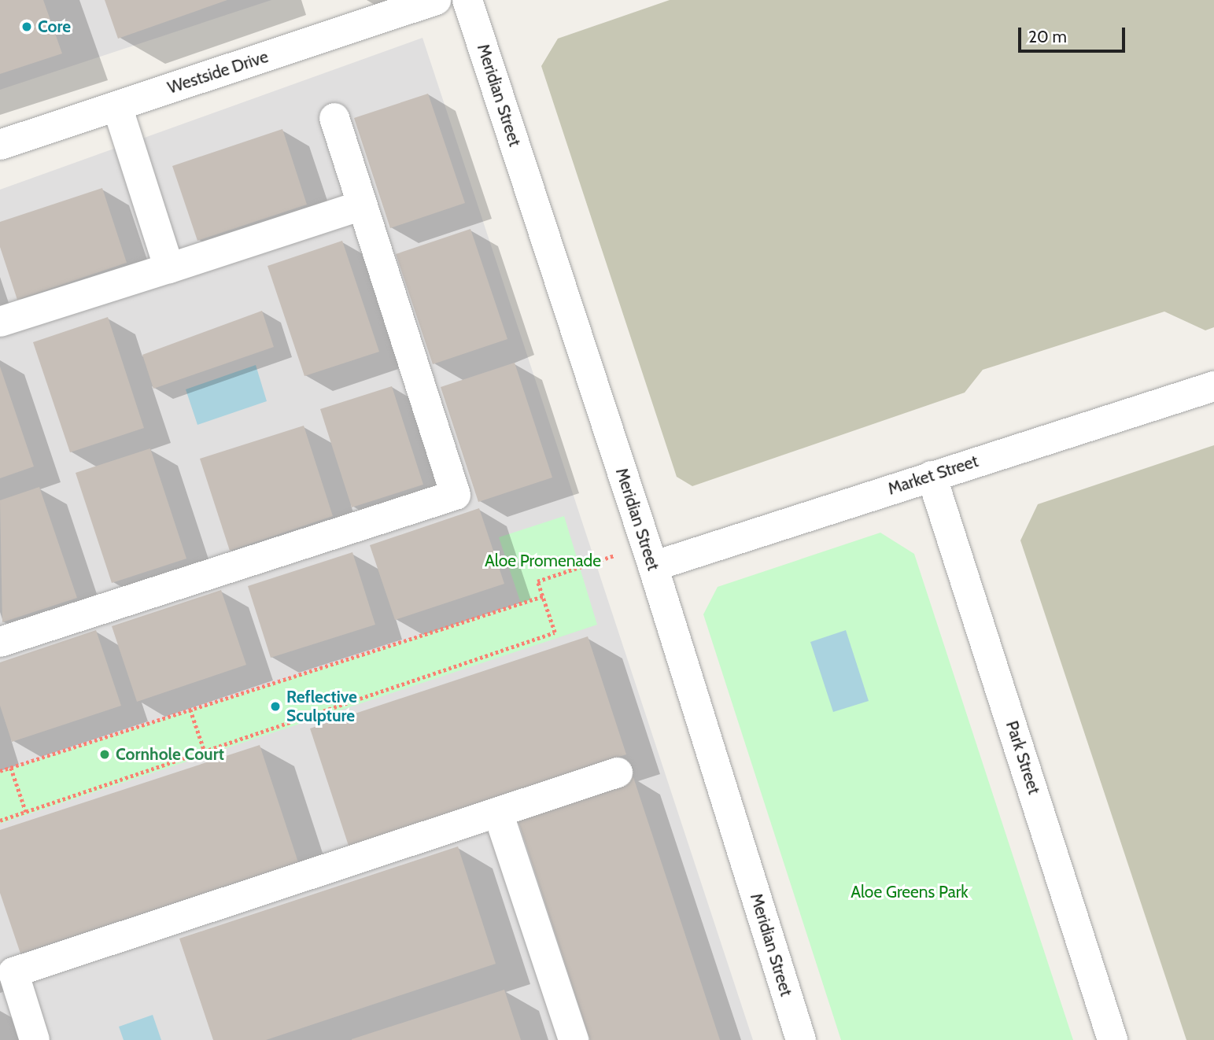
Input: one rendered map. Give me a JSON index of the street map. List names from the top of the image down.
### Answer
{
  "streets": {
    "street": [
      "Westside Drive",
      "Meridian Street",
      "Market Street",
      "Park Street"
    ]
  },
  "crossings": [
    ["Meridian Street", "Market Street"],
    ["Market Street", "Park Street"]
  ],
  "parks": ["Aloe Promenade", "Aloe Greens Park"],
  "places": ["Core", "Reflective Sculpture", "Cornhole Court"],
  "scale_bar": "20 m"
}
